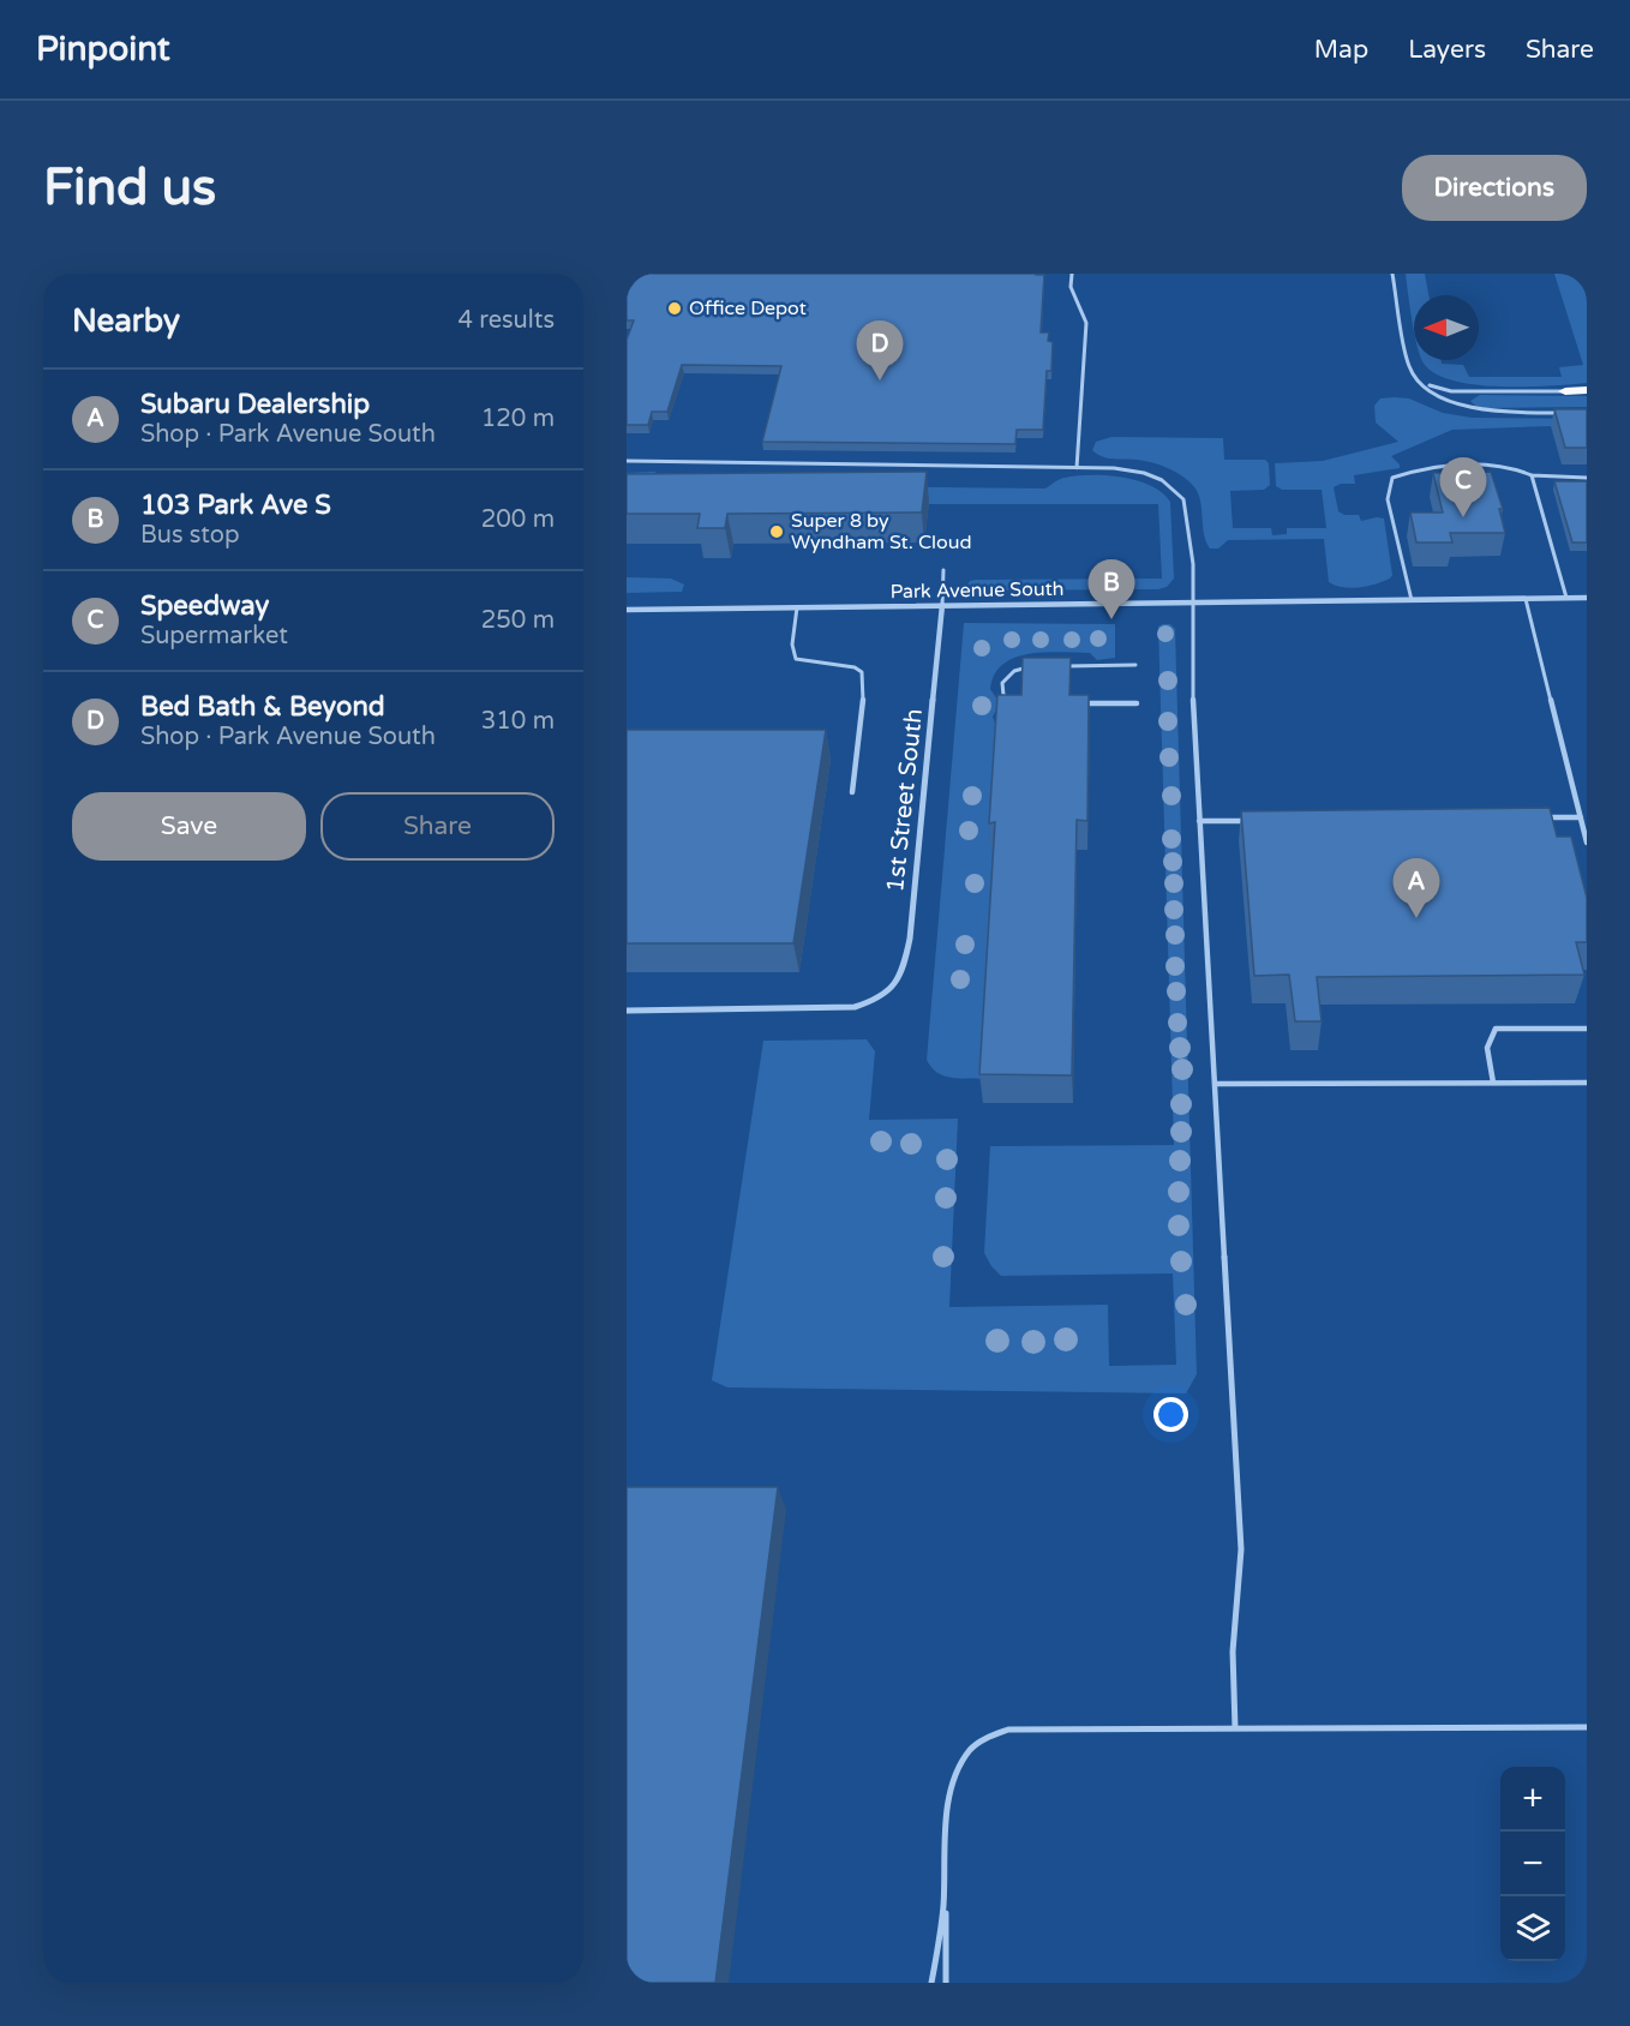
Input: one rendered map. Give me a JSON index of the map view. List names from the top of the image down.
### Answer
{
  "streets": {
    "street": ["Park Avenue South", "1st Street South"]
  },
  "crossings": [
    ["Park Avenue South", "1st Street South"]
  ],
  "places": ["Office Depot", "Super 8 by Wyndham St. Cloud"],
  "north": "left",
  "page": {
    "header": "Pinpoint",
    "nav": ["Map", "Layers", "Share"],
    "buttons": [
      "Directions",
      ["Save", "Share"]
    ],
    "title": "Find us",
    "heading": ["Nearby", "4 results"],
    "pins": [
      "D",
      "C",
      "B",
      "A"
    ],
    "list": [
      {
        "mark": "A",
        "name": "Subaru Dealership",
        "note": "Shop · Park Avenue South",
        "value": "120 m"
      },
      {
        "mark": "B",
        "name": "103 Park Ave S",
        "note": "Bus stop",
        "value": "200 m"
      },
      {
        "mark": "C",
        "name": "Speedway",
        "note": "Supermarket",
        "value": "250 m"
      },
      {
        "mark": "D",
        "name": "Bed Bath & Beyond",
        "note": "Shop · Park Avenue South",
        "value": "310 m"
      }
    ],
    "map_buttons": ["+", "−"]
  }
}
